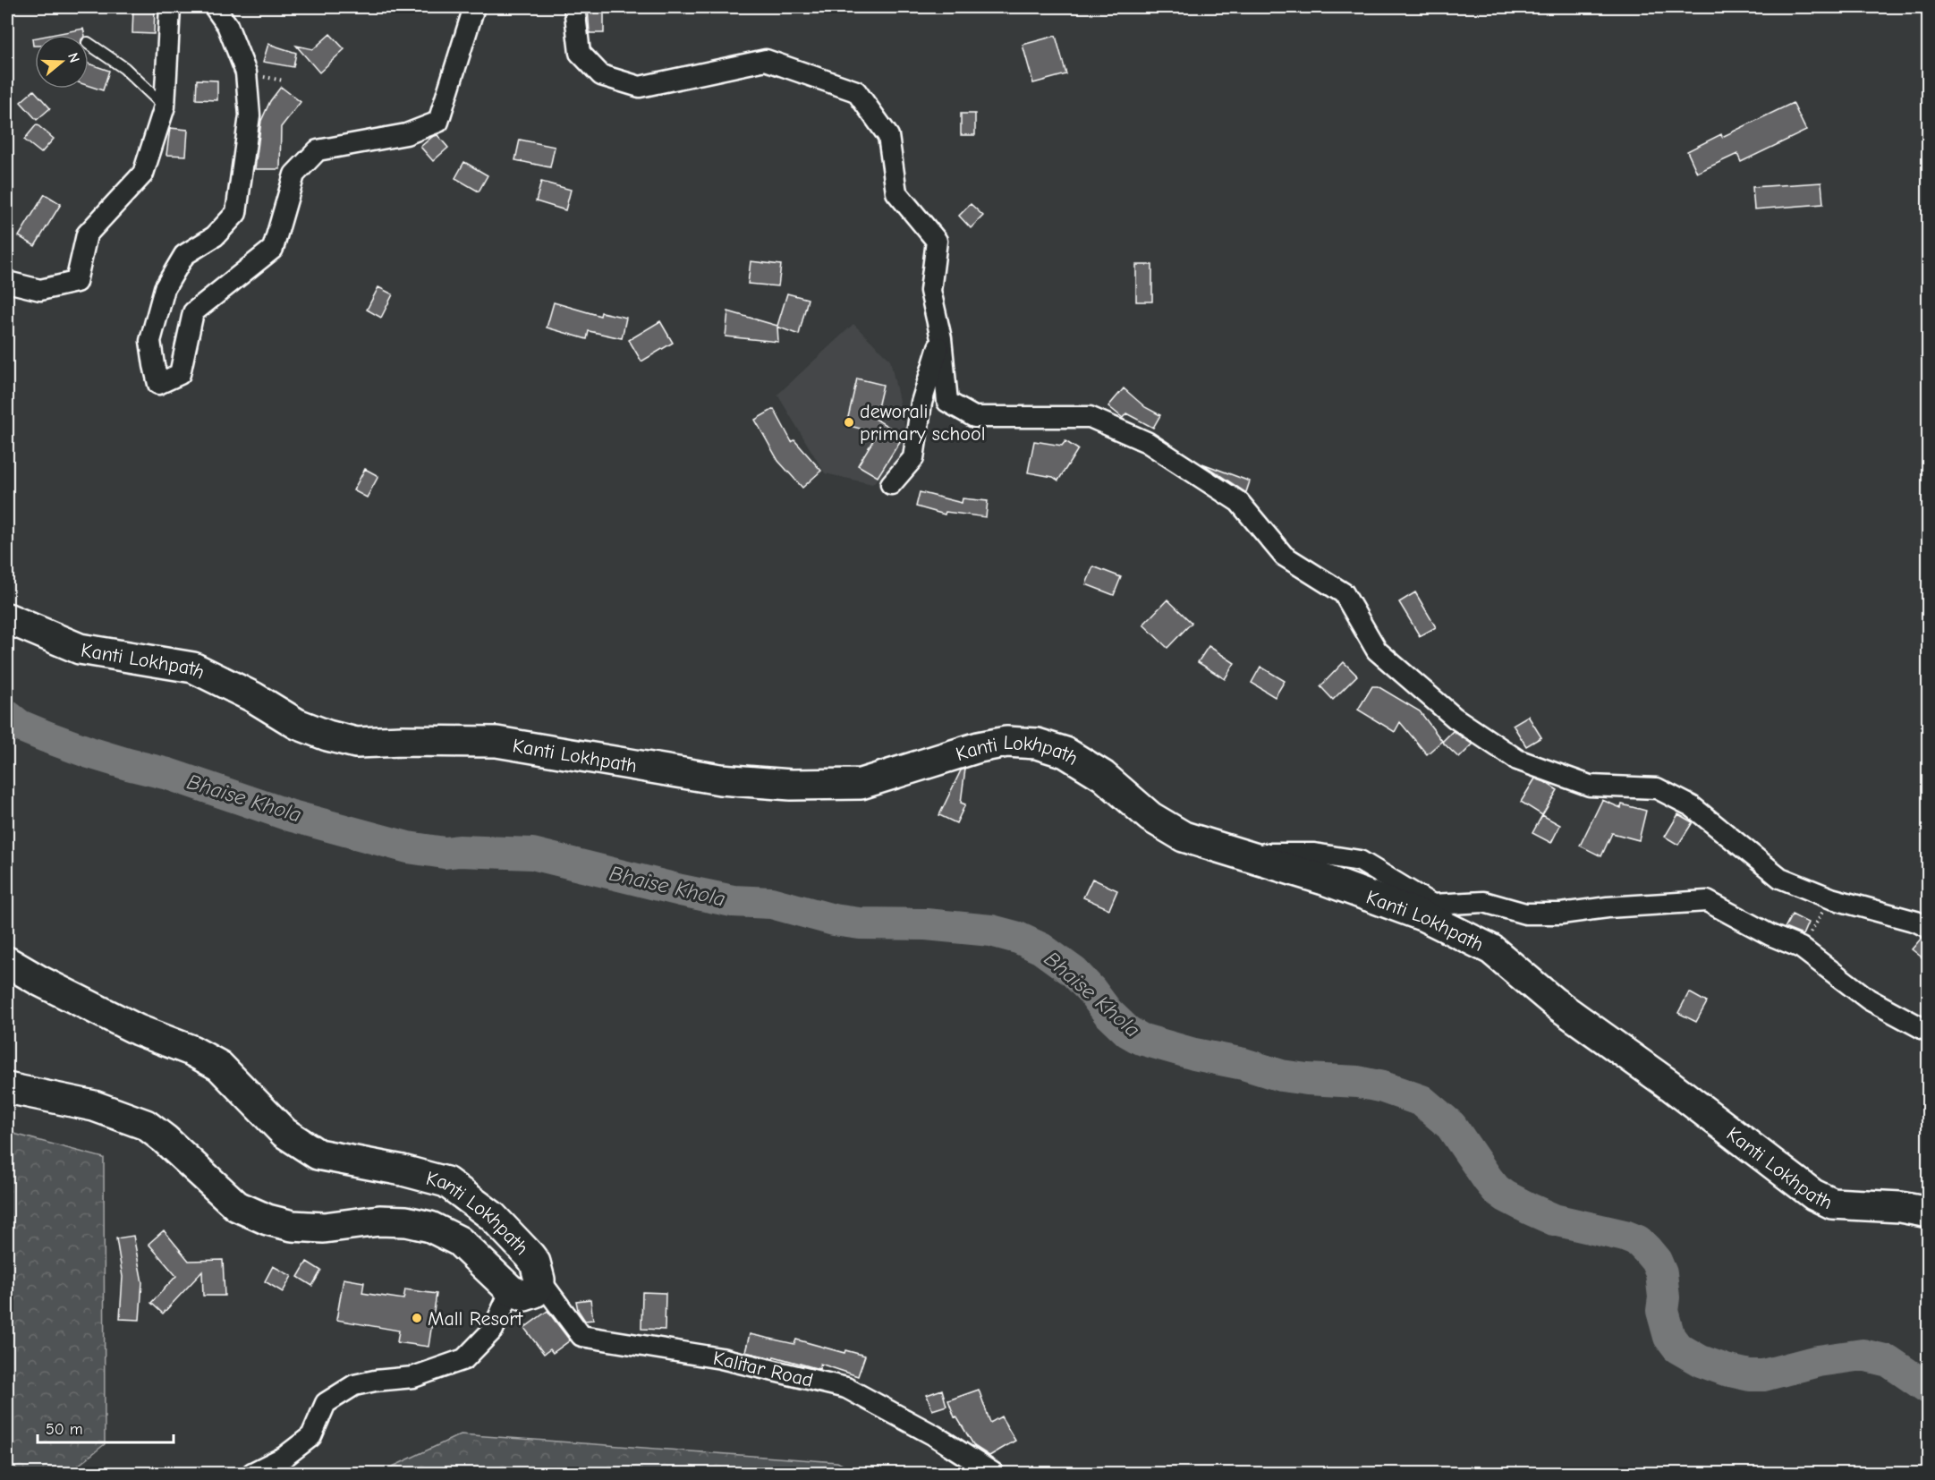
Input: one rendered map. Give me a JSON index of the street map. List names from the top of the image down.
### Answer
{
  "streets": {
    "main road": ["Kanti Lokhpath"],
    "street": ["Kalitar Road"]
  },
  "crossings": [
    ["Kanti Lokhpath", "Kalitar Road"]
  ],
  "water": ["Bhaise Khola"],
  "places": ["deworali primary school", "Mall Resort"],
  "scale_bar": "50 m",
  "north": "right"
}
